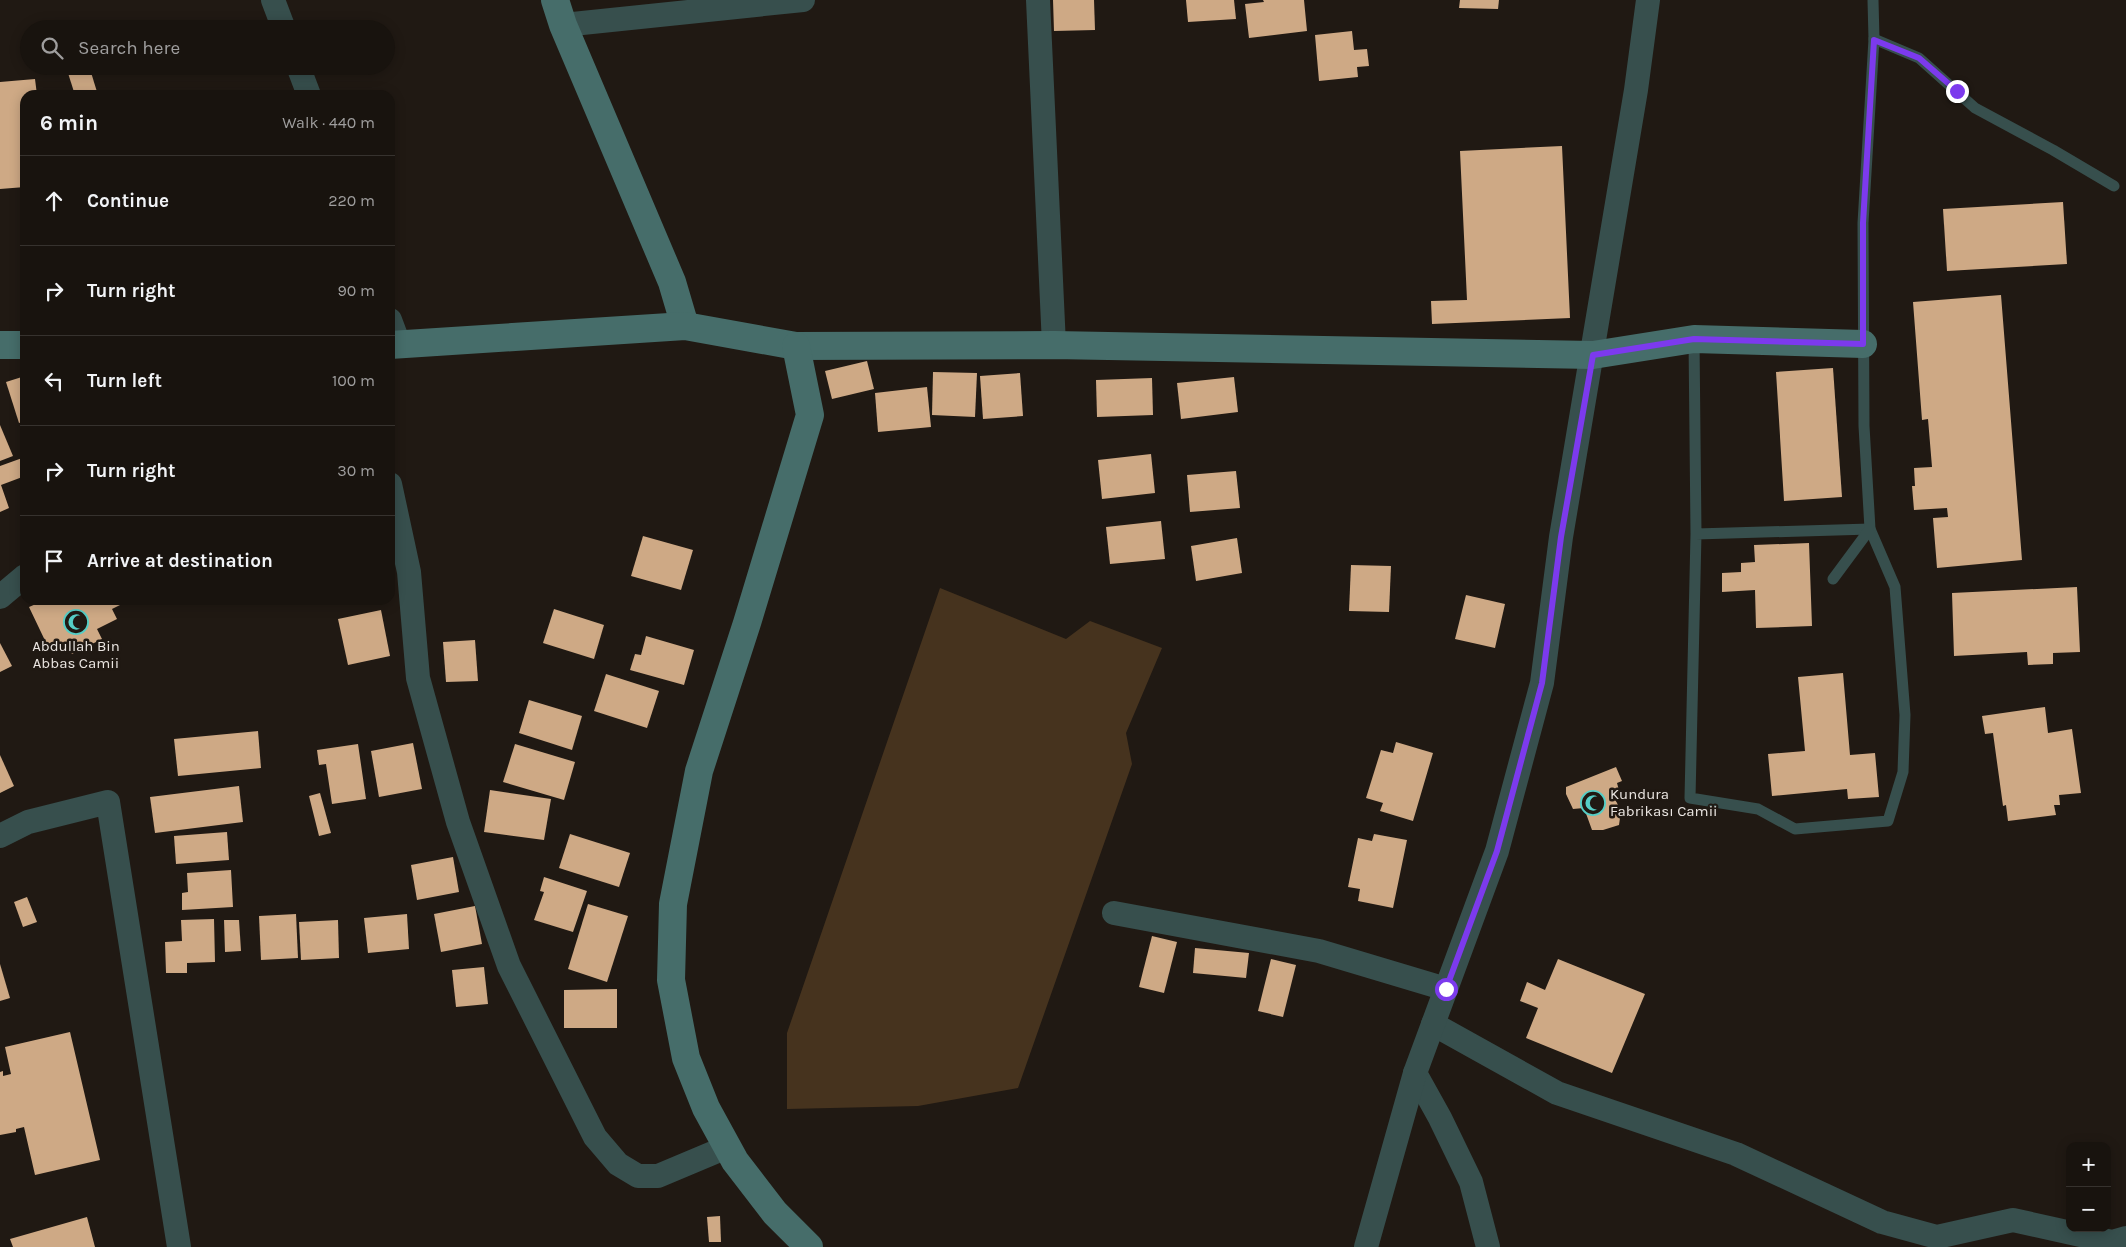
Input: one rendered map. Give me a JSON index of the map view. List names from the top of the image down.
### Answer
{
  "places": {
    "mosque": ["Abdullah Bin Abbas Camii", "Kundura Fabrikası Camii"]
  },
  "page": {
    "search": "Search here",
    "heading": ["6 min", "Walk · 440 m"],
    "list": [
      ["Continue", "220 m"],
      ["Turn right", "90 m"],
      ["Turn left", "100 m"],
      ["Turn right", "30 m"],
      "Arrive at destination"
    ],
    "map_buttons": ["+", "−"]
  }
}
